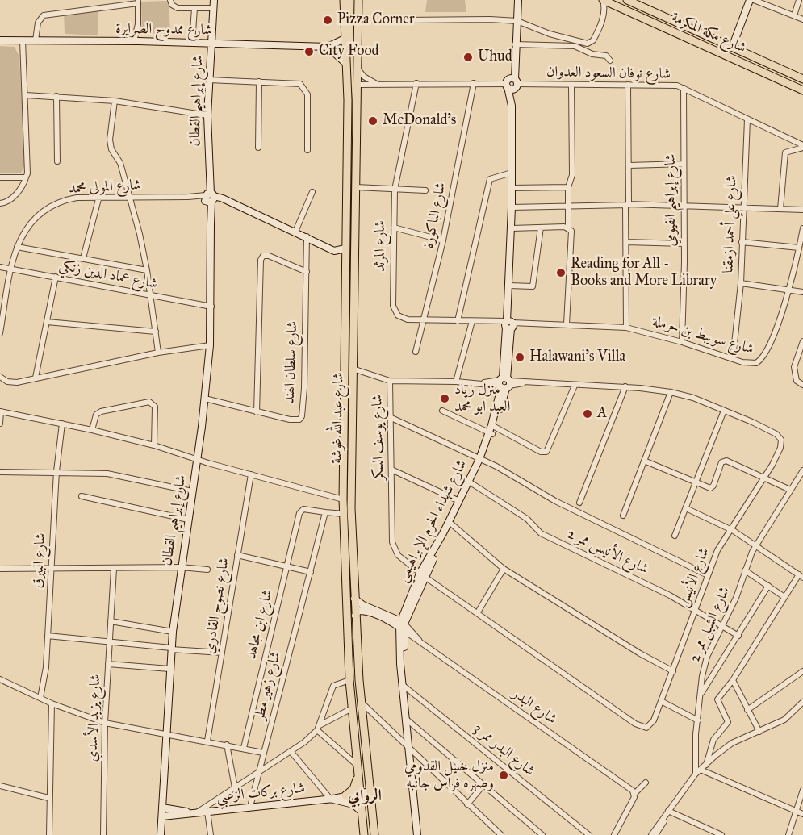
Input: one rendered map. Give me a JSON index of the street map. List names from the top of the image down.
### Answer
{
  "streets": {
    "main road": ["شارع مكة المكرمة", "شارع عبد الله غوشة"],
    "street": [
      "شارع ممدوح الصرايرة",
      "شارع نوفان السعود العدوان",
      "شارع إبراهيم القطان",
      "شارع المولى محمد",
      "شارع إبراهيم الفيومي",
      "شارع الباكورة",
      "شارع علي أحمد ازمقنا",
      "شارع المرثد",
      "شارع عماد الدين زنكي",
      "شارع سويبط بن حرملة",
      "شارع سلطان الهند",
      "شارع يوسف السكر",
      "شارع شهداء الحرم الإبراهيمي",
      "شارع الأنيس ممر 2",
      "شارع البيرق",
      "شارع الأنيس",
      "شارع نصوح القادري",
      "شارع ابن مجاهد",
      "شارع الشبل ممر 2",
      "شارع زهير مطر",
      "شارع البدر",
      "شارع يزيد الأسدي",
      "شارع البدر ممر 3",
      "شارع بركات الزعبي"
    ]
  },
  "crossings": [
    ["شارع ممدوح الصرايرة", "شارع إبراهيم القطان"],
    ["شارع ممدوح الصرايرة", "شارع عبد الله غوشة"],
    ["شارع نوفان السعود العدوان", "شارع إبراهيم الفيومي"],
    ["شارع نوفان السعود العدوان", "شارع الباكورة"],
    ["شارع نوفان السعود العدوان", "شارع علي أحمد ازمقنا"],
    ["شارع نوفان السعود العدوان", "شارع المرثد"],
    ["شارع نوفان السعود العدوان", "شارع عبد الله غوشة"],
    ["شارع نوفان السعود العدوان", "شارع شهداء الحرم الإبراهيمي"],
    ["شارع إبراهيم القطان", "شارع المولى محمد"],
    ["شارع إبراهيم القطان", "شارع عماد الدين زنكي"],
    ["شارع إبراهيم القطان", "شارع سلطان الهند"],
    ["شارع إبراهيم القطان", "شارع يزيد الأسدي"],
    ["شارع إبراهيم القطان", "شارع بركات الزعبي"],
    ["شارع المولى محمد", "شارع عماد الدين زنكي"],
    ["شارع إبراهيم الفيومي", "شارع سويبط بن حرملة"],
    ["شارع الباكورة", "شارع المرثد"],
    ["شارع علي أحمد ازمقنا", "شارع سويبط بن حرملة"],
    ["شارع المرثد", "شارع سويبط بن حرملة"],
    ["شارع المرثد", "شارع شهداء الحرم الإبراهيمي"],
    ["شارع سويبط بن حرملة", "شارع شهداء الحرم الإبراهيمي"],
    ["شارع عبد الله غوشة", "شارع بركات الزعبي"],
    ["شارع يوسف السكر", "شارع شهداء الحرم الإبراهيمي"],
    ["شارع يوسف السكر", "شارع الأنيس"],
    ["شارع شهداء الحرم الإبراهيمي", "شارع الأنيس ممر 2"],
    ["شارع شهداء الحرم الإبراهيمي", "شارع الأنيس"],
    ["شارع شهداء الحرم الإبراهيمي", "شارع البدر"],
    ["شارع شهداء الحرم الإبراهيمي", "شارع البدر ممر 3"],
    ["شارع الأنيس ممر 2", "شارع الأنيس"],
    ["شارع الأنيس ممر 2", "شارع الشبل ممر 2"],
    ["شارع ابن مجاهد", "شارع زهير مطر"],
    ["شارع زهير مطر", "شارع بركات الزعبي"]
  ],
  "districts": ["الروابي"],
  "places": [
    "Pizza Corner",
    "City Food",
    "Uhud",
    "McDonald's",
    "Reading for All - Books and More Library",
    "Halawani's Villa",
    "منزل زياد العبد ابو محمد",
    "A",
    "منزل خليل القدومي وصهره فراس جانبه"
  ]
}
